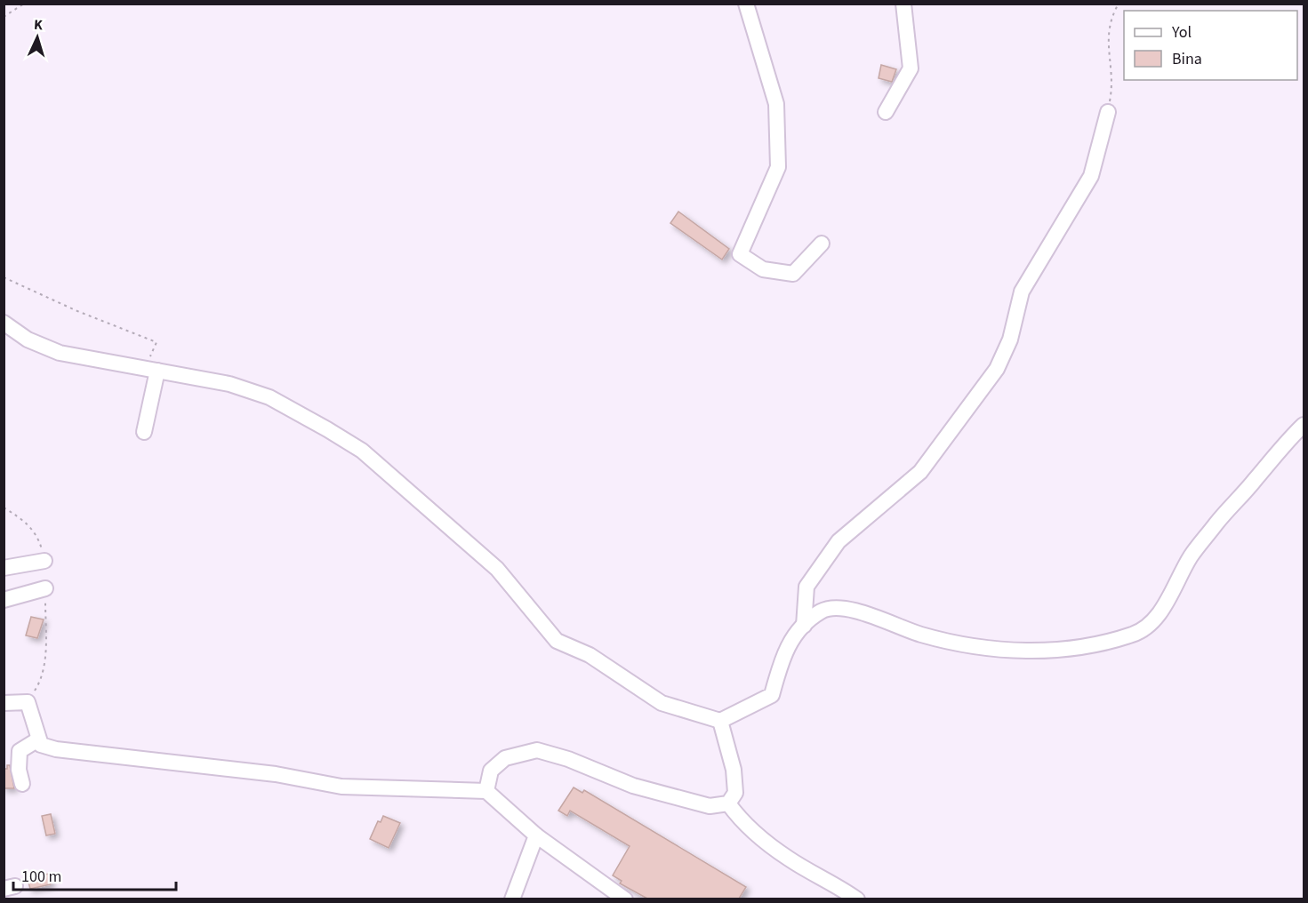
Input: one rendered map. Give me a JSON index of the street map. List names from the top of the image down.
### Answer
{
  "legend": ["Yol", "Bina"],
  "scale_bar": "100 m",
  "north": "top"
}
